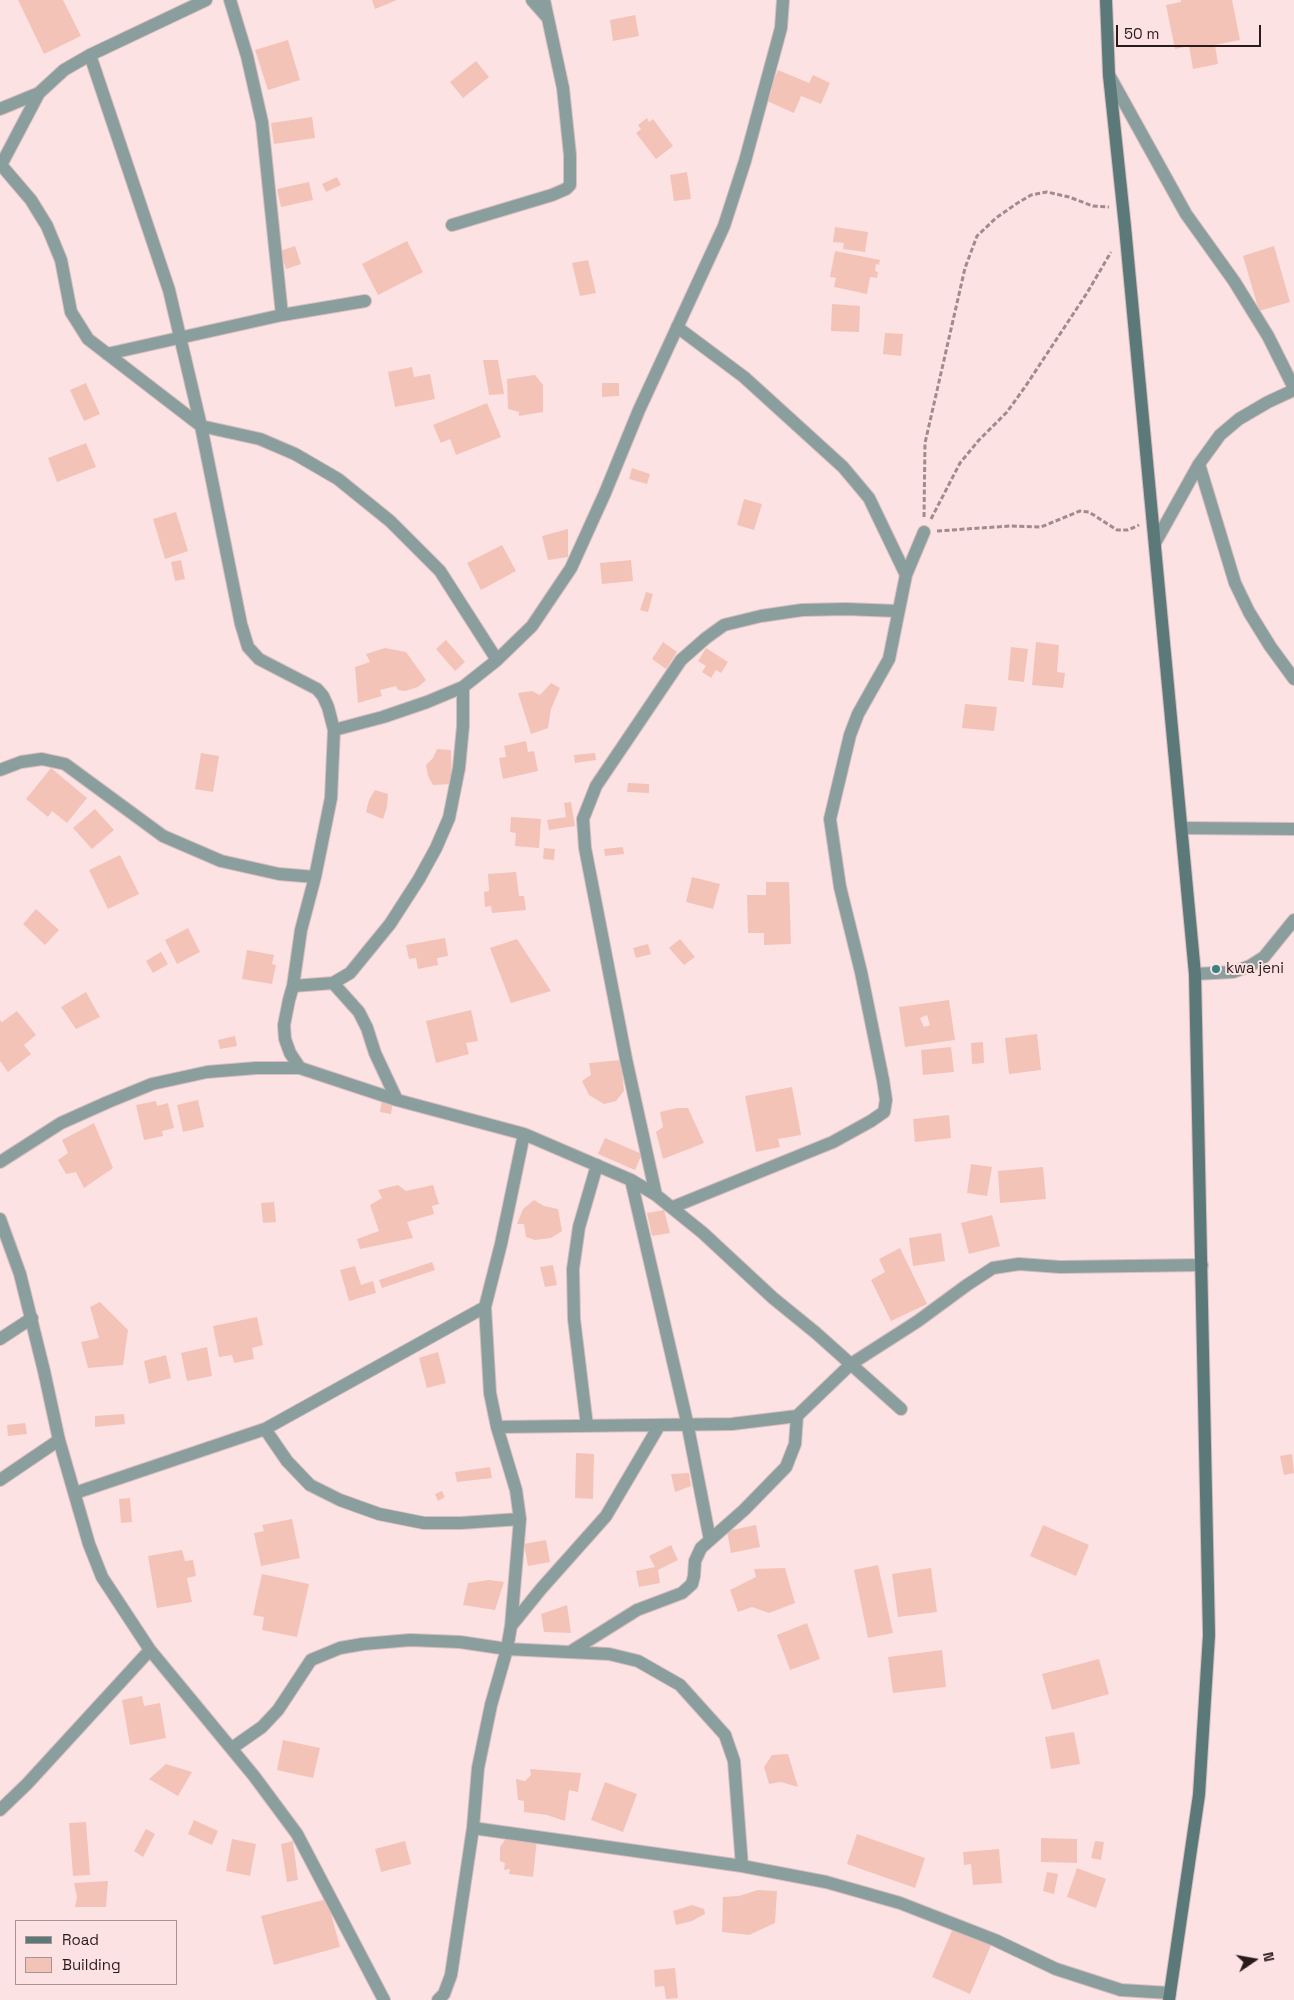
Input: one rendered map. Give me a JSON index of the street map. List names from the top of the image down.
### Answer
{
  "places": ["kwa jeni"],
  "legend": ["Road", "Building"],
  "scale_bar": "50 m",
  "north": "right"
}
